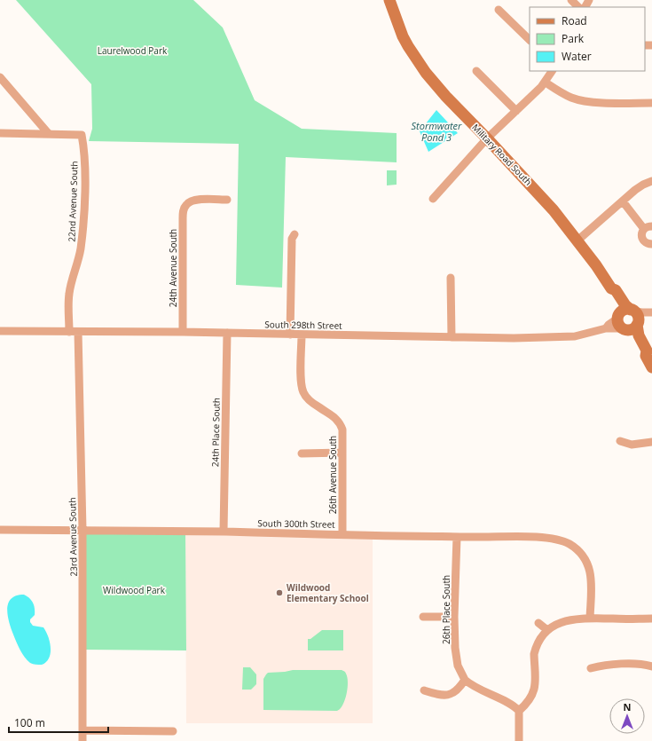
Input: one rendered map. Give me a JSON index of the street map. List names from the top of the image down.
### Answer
{
  "streets": {
    "main road": ["Military Road South"],
    "street": [
      "22nd Avenue South",
      "24th Avenue South",
      "South 298th Street",
      "24th Place South",
      "26th Avenue South",
      "South 300th Street",
      "23rd Avenue South",
      "26th Place South"
    ]
  },
  "crossings": [
    ["Military Road South", "South 298th Street"],
    ["22nd Avenue South", "South 298th Street"],
    ["24th Avenue South", "South 298th Street"],
    ["South 298th Street", "24th Place South"],
    ["South 298th Street", "26th Avenue South"],
    ["South 298th Street", "23rd Avenue South"],
    ["24th Place South", "South 300th Street"],
    ["26th Avenue South", "South 300th Street"],
    ["South 300th Street", "23rd Avenue South"],
    ["South 300th Street", "26th Place South"]
  ],
  "water": ["Stormwater Pond 3"],
  "parks": ["Laurelwood Park", "Wildwood Park"],
  "places": ["Wildwood Elementary School"],
  "legend": ["Road", "Park", "Water"],
  "scale_bar": "100 m",
  "north": "top"
}
